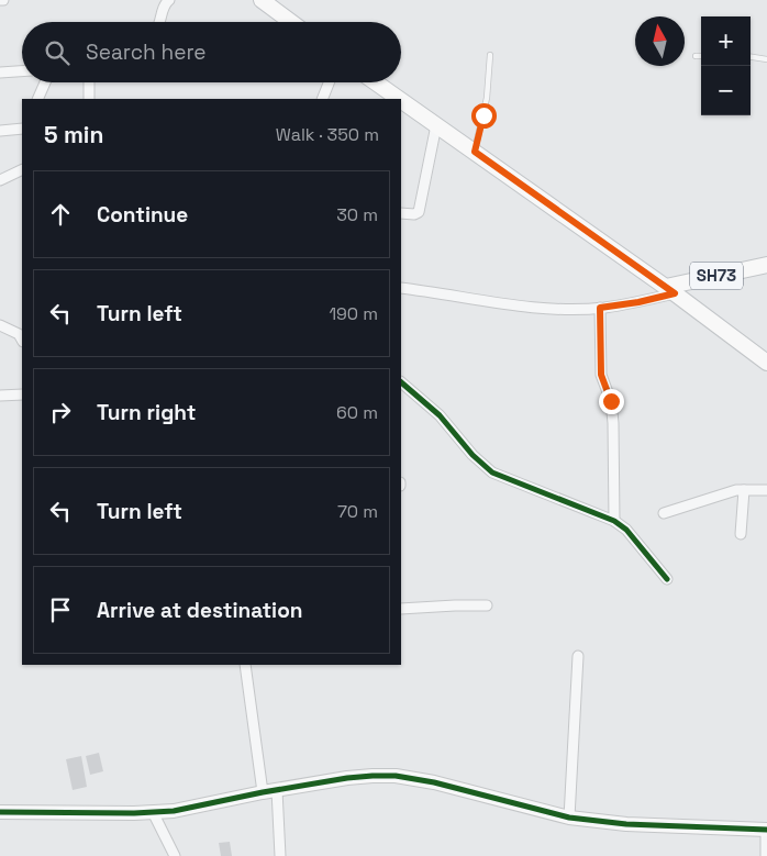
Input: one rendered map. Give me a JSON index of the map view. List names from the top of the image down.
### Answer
{
  "streets": {
    "main road": ["SH73"]
  },
  "north": "top",
  "page": {
    "map_buttons": ["+", "−"],
    "search": "Search here",
    "heading": ["5 min", "Walk · 350 m"],
    "list": [
      ["Continue", "30 m"],
      ["Turn left", "190 m"],
      ["Turn right", "60 m"],
      ["Turn left", "70 m"],
      "Arrive at destination"
    ]
  }
}
